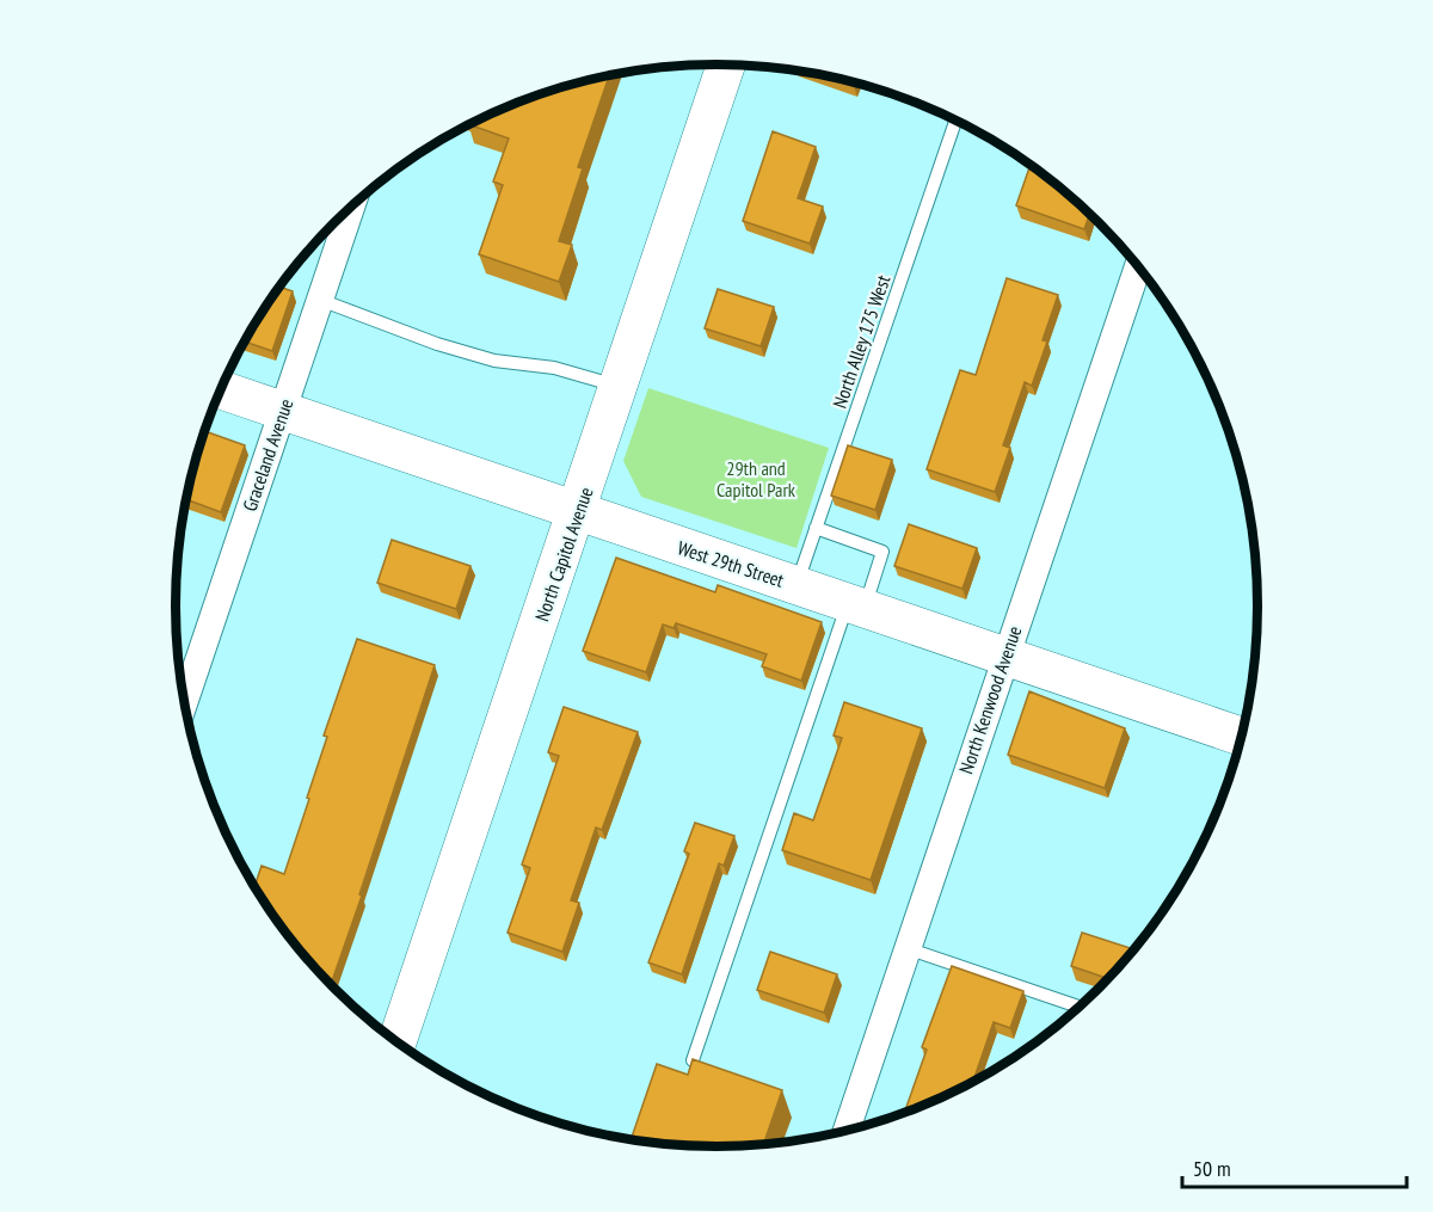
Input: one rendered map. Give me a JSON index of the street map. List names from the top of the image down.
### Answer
{
  "streets": {
    "main road": ["North Capitol Avenue", "West 29th Street"],
    "street": ["Graceland Avenue", "North Kenwood Avenue"],
    "lane": ["North Alley 175 West"]
  },
  "crossings": [
    ["North Alley 175 West", "West 29th Street"],
    ["Graceland Avenue", "West 29th Street"],
    ["North Capitol Avenue", "West 29th Street"],
    ["West 29th Street", "North Kenwood Avenue"]
  ],
  "parks": ["29th and Capitol Park"],
  "scale_bar": "50 m"
}
